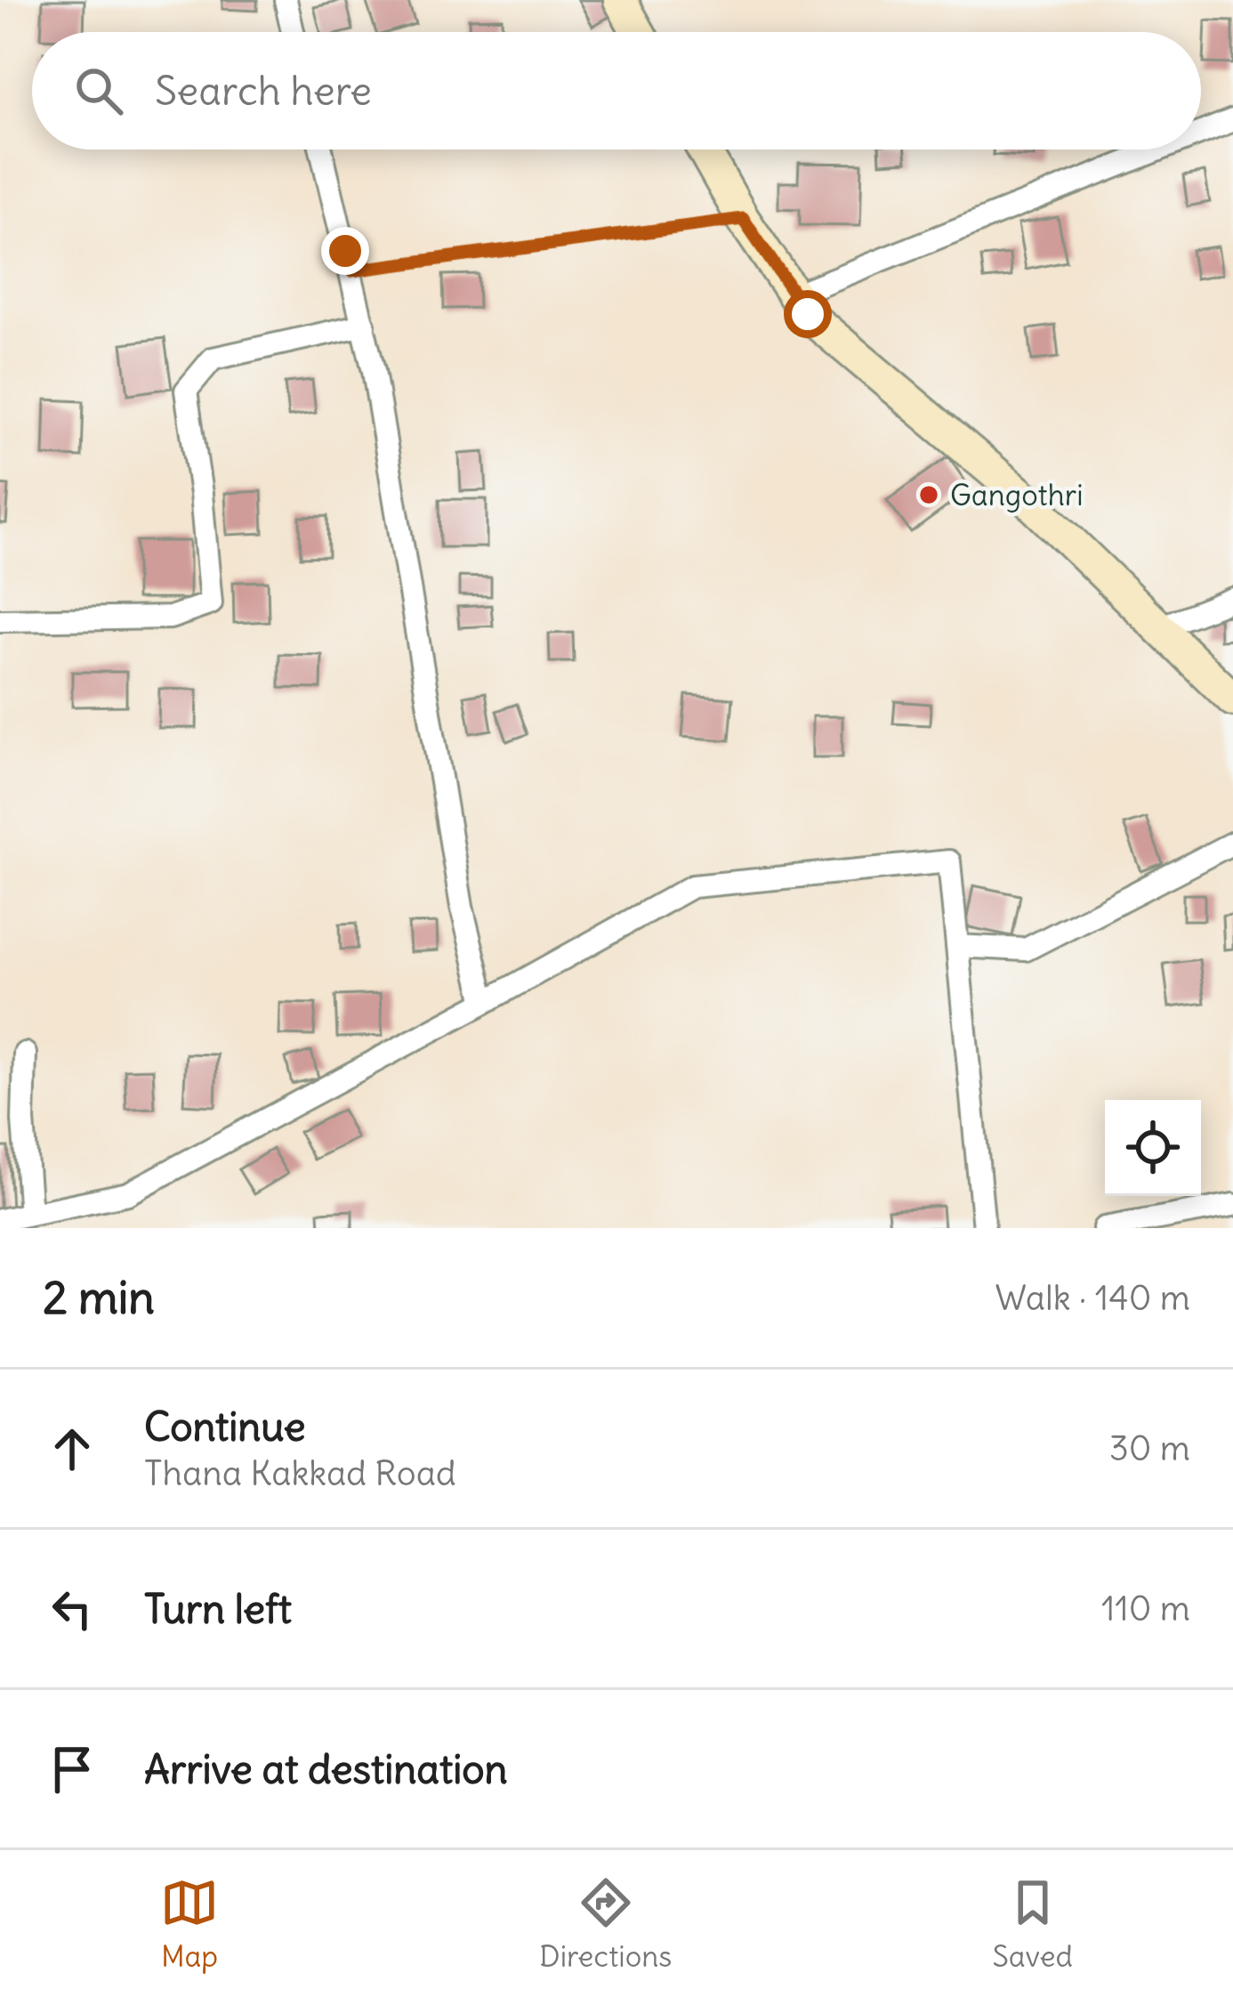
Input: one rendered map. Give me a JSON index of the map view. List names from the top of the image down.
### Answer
{
  "places": ["Gangothri"],
  "page": {
    "search": "Search here",
    "heading": ["2 min", "Walk · 140 m"],
    "list": [
      ["Continue", "Thana Kakkad Road", "30 m"],
      ["Turn left", "110 m"],
      "Arrive at destination"
    ],
    "nav": ["Map", "Directions", "Saved"]
  }
}
